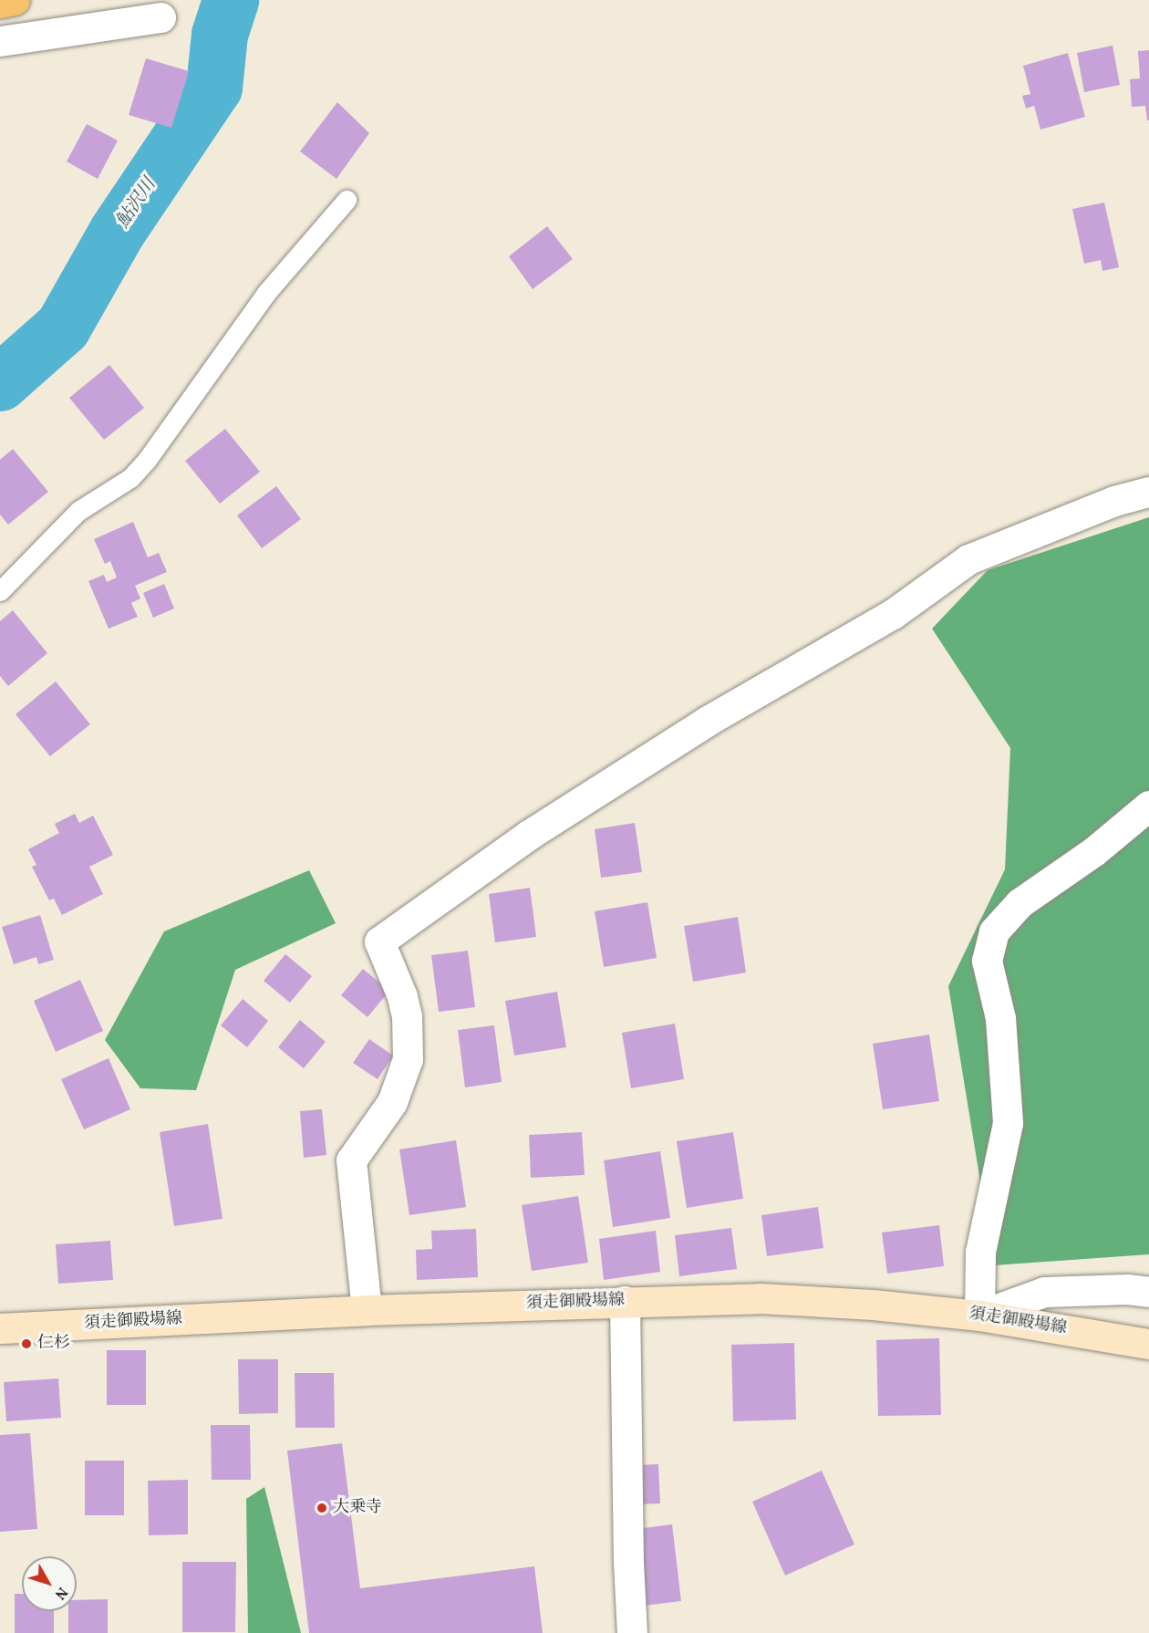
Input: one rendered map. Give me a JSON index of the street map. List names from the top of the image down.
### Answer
{
  "streets": {
    "main road": ["須走御殿場線"]
  },
  "water": ["鮎沢川"],
  "places": ["仁杉", "大乗寺"],
  "north": "bottom right"
}
